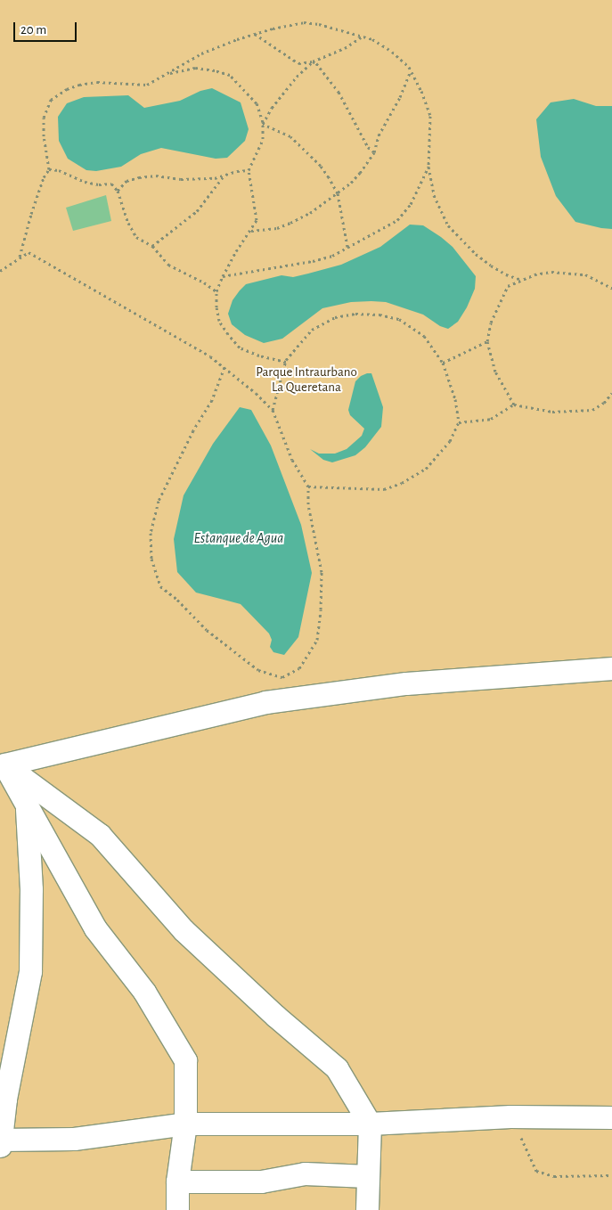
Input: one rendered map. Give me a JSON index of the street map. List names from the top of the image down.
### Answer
{
  "water": ["Estanque de Agua"],
  "parks": ["Parque Intraurbano La Queretana"],
  "scale_bar": "20 m"
}
